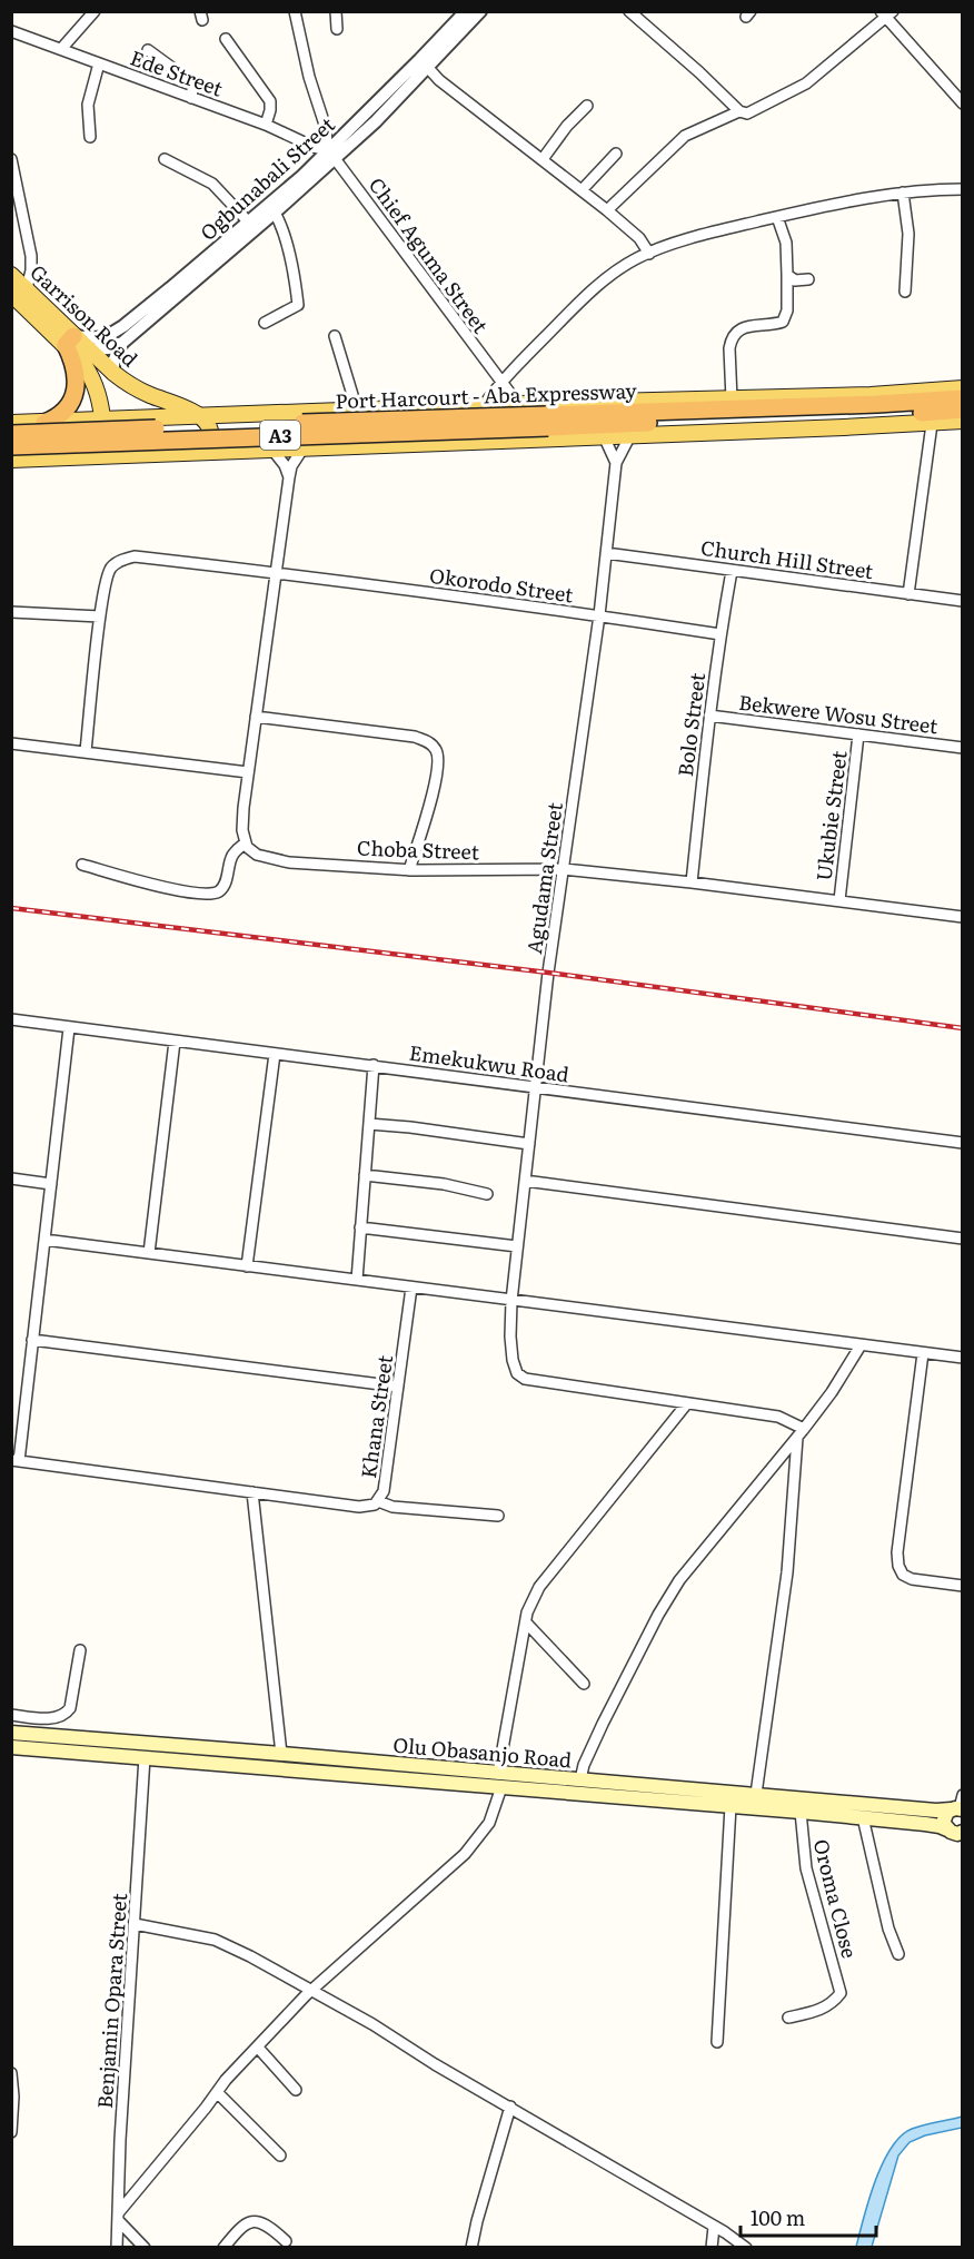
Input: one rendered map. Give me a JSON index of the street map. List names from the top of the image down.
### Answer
{
  "streets": {
    "highway": ["Port Harcourt - Aba Expressway", "A3"],
    "main road": ["Garrison Road", "Olu Obasanjo Road"],
    "street": [
      "Ede Street",
      "Ogbunabali Street",
      "Chief Aguma Street",
      "Church Hill Street",
      "Okorodo Street",
      "Bekwere Wosu Street",
      "Bolo Street",
      "Ukubie Street",
      "Choba Street",
      "Agudama Street",
      "Emekukwu Road",
      "Khana Street",
      "Oroma Close",
      "Benjamin Opara Street"
    ]
  },
  "crossings": [
    ["Ede Street", "Ogbunabali Street"],
    ["Ede Street", "Chief Aguma Street"],
    ["Ogbunabali Street", "Chief Aguma Street"],
    ["Ogbunabali Street", "Garrison Road"],
    ["Church Hill Street", "Bolo Street"],
    ["Church Hill Street", "Agudama Street"],
    ["Okorodo Street", "Bolo Street"],
    ["Okorodo Street", "Agudama Street"],
    ["Bekwere Wosu Street", "Bolo Street"],
    ["Bekwere Wosu Street", "Ukubie Street"],
    ["Bolo Street", "Choba Street"],
    ["Ukubie Street", "Choba Street"],
    ["Choba Street", "Agudama Street"],
    ["Agudama Street", "Emekukwu Road"],
    ["Olu Obasanjo Road", "Oroma Close"],
    ["Olu Obasanjo Road", "Benjamin Opara Street"]
  ],
  "scale_bar": "100 m"
}
